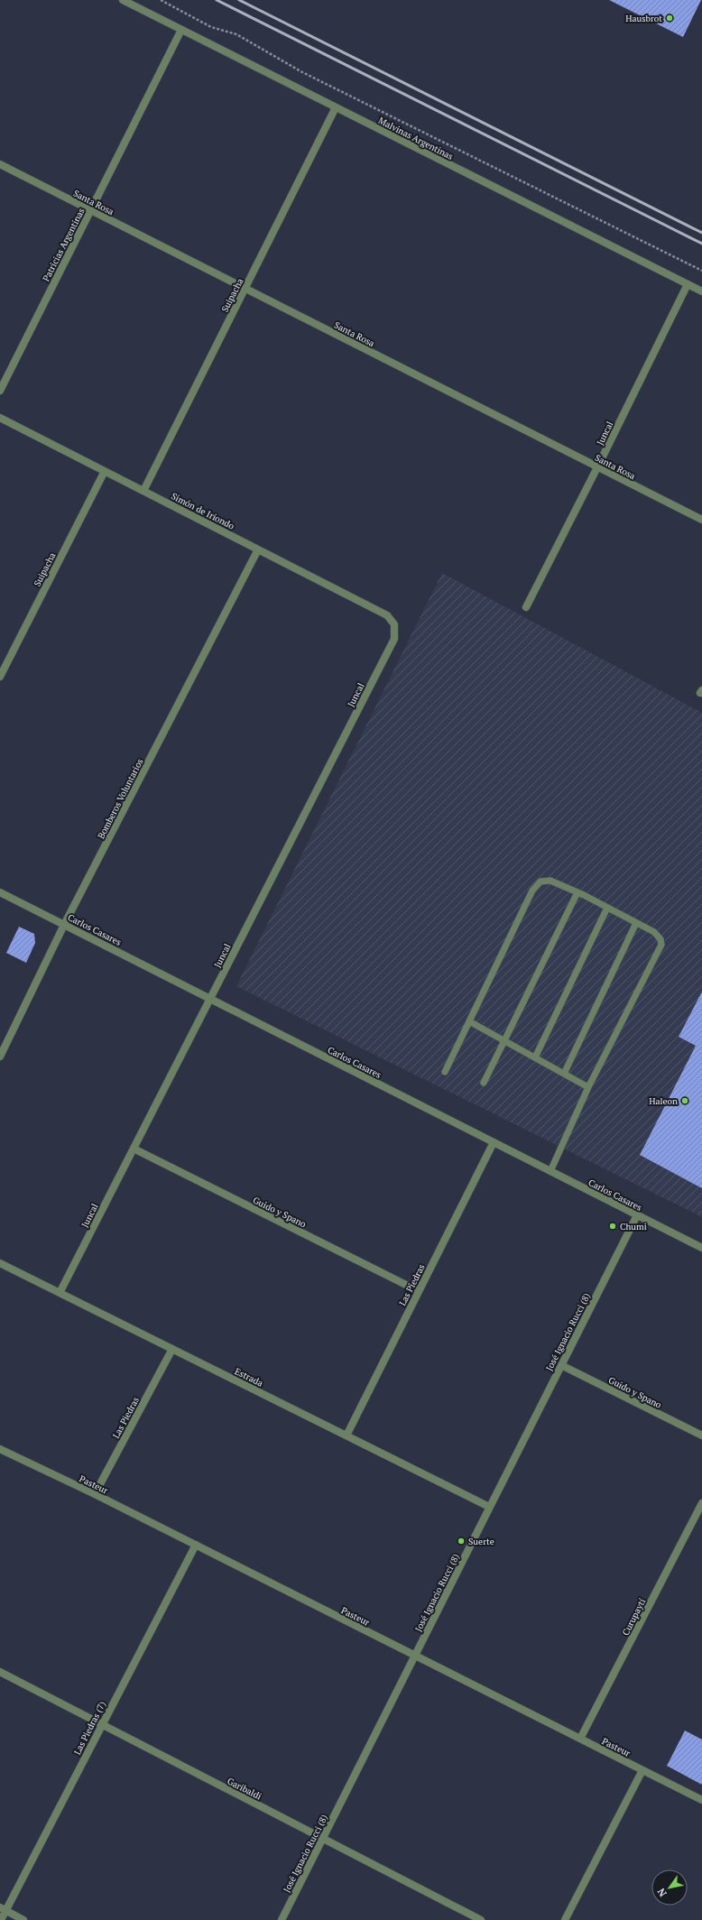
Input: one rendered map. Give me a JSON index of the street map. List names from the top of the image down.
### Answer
{
  "streets": {
    "street": [
      "Malvinas Argentinas",
      "Santa Rosa",
      "Patricias Argentinas",
      "Suipacha",
      "Juncal",
      "Simón de Iriondo",
      "Bomberos Voluntarios",
      "Carlos Casares",
      "Guido y Spano",
      "Las Piedras",
      "José Ignacio Rucci (8)",
      "Estrada",
      "Pasteur",
      "Curupaytí",
      "Las Piedras (7)",
      "Garibaldi"
    ]
  },
  "crossings": [
    ["Malvinas Argentinas", "Patricias Argentinas"],
    ["Malvinas Argentinas", "Suipacha"],
    ["Malvinas Argentinas", "Juncal"],
    ["Santa Rosa", "Patricias Argentinas"],
    ["Santa Rosa", "Suipacha"],
    ["Santa Rosa", "Juncal"],
    ["Suipacha", "Simón de Iriondo"],
    ["Juncal", "Simón de Iriondo"],
    ["Juncal", "Carlos Casares"],
    ["Juncal", "Guido y Spano"],
    ["Juncal", "Estrada"],
    ["Simón de Iriondo", "Bomberos Voluntarios"],
    ["Bomberos Voluntarios", "Carlos Casares"],
    ["Carlos Casares", "Las Piedras"],
    ["Carlos Casares", "José Ignacio Rucci (8)"],
    ["Guido y Spano", "Las Piedras"],
    ["Guido y Spano", "José Ignacio Rucci (8)"],
    ["Las Piedras", "Estrada"],
    ["Las Piedras", "Pasteur"],
    ["José Ignacio Rucci (8)", "Estrada"],
    ["José Ignacio Rucci (8)", "Pasteur"],
    ["José Ignacio Rucci (8)", "Garibaldi"],
    ["Pasteur", "Curupaytí"],
    ["Pasteur", "Las Piedras (7)"],
    ["Las Piedras (7)", "Garibaldi"]
  ],
  "places": [
    "Hausbrot",
    "Haleon",
    "Chumi",
    "Suerte"
  ],
  "north": "bottom left"
}
